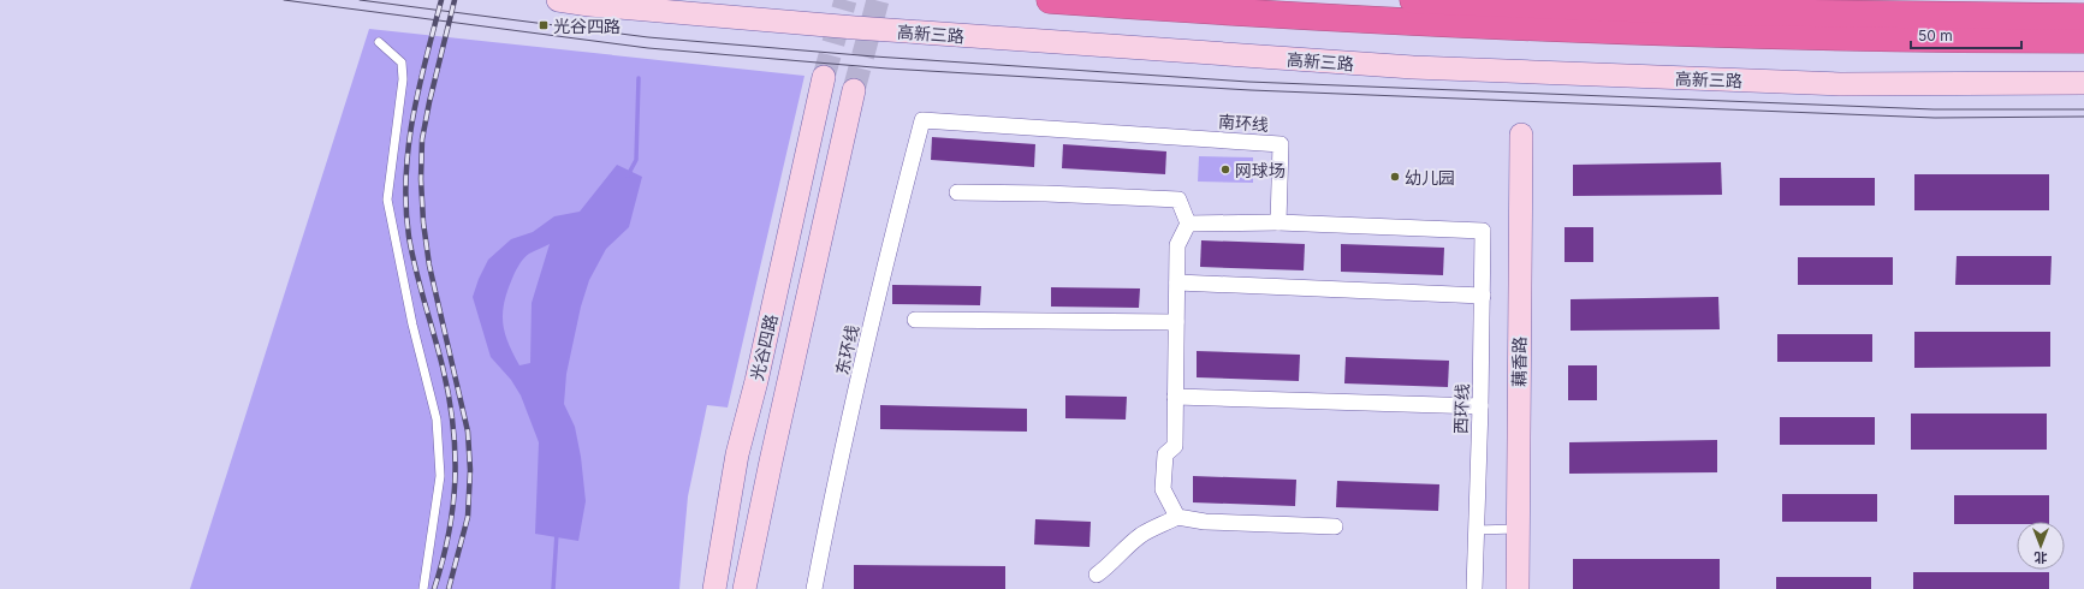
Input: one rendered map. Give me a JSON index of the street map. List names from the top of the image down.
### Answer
{
  "streets": {
    "main road": ["高新三路", "光谷四路", "藕香路"],
    "street": ["南环线", "东环线", "西环线"]
  },
  "crossings": [
    ["南环线", "东环线"],
    ["南环线", "西环线"]
  ],
  "places": {
    "transit": ["光谷四路"],
    "other": ["网球场", "幼儿园"]
  },
  "scale_bar": "50 m",
  "north": "bottom"
}
